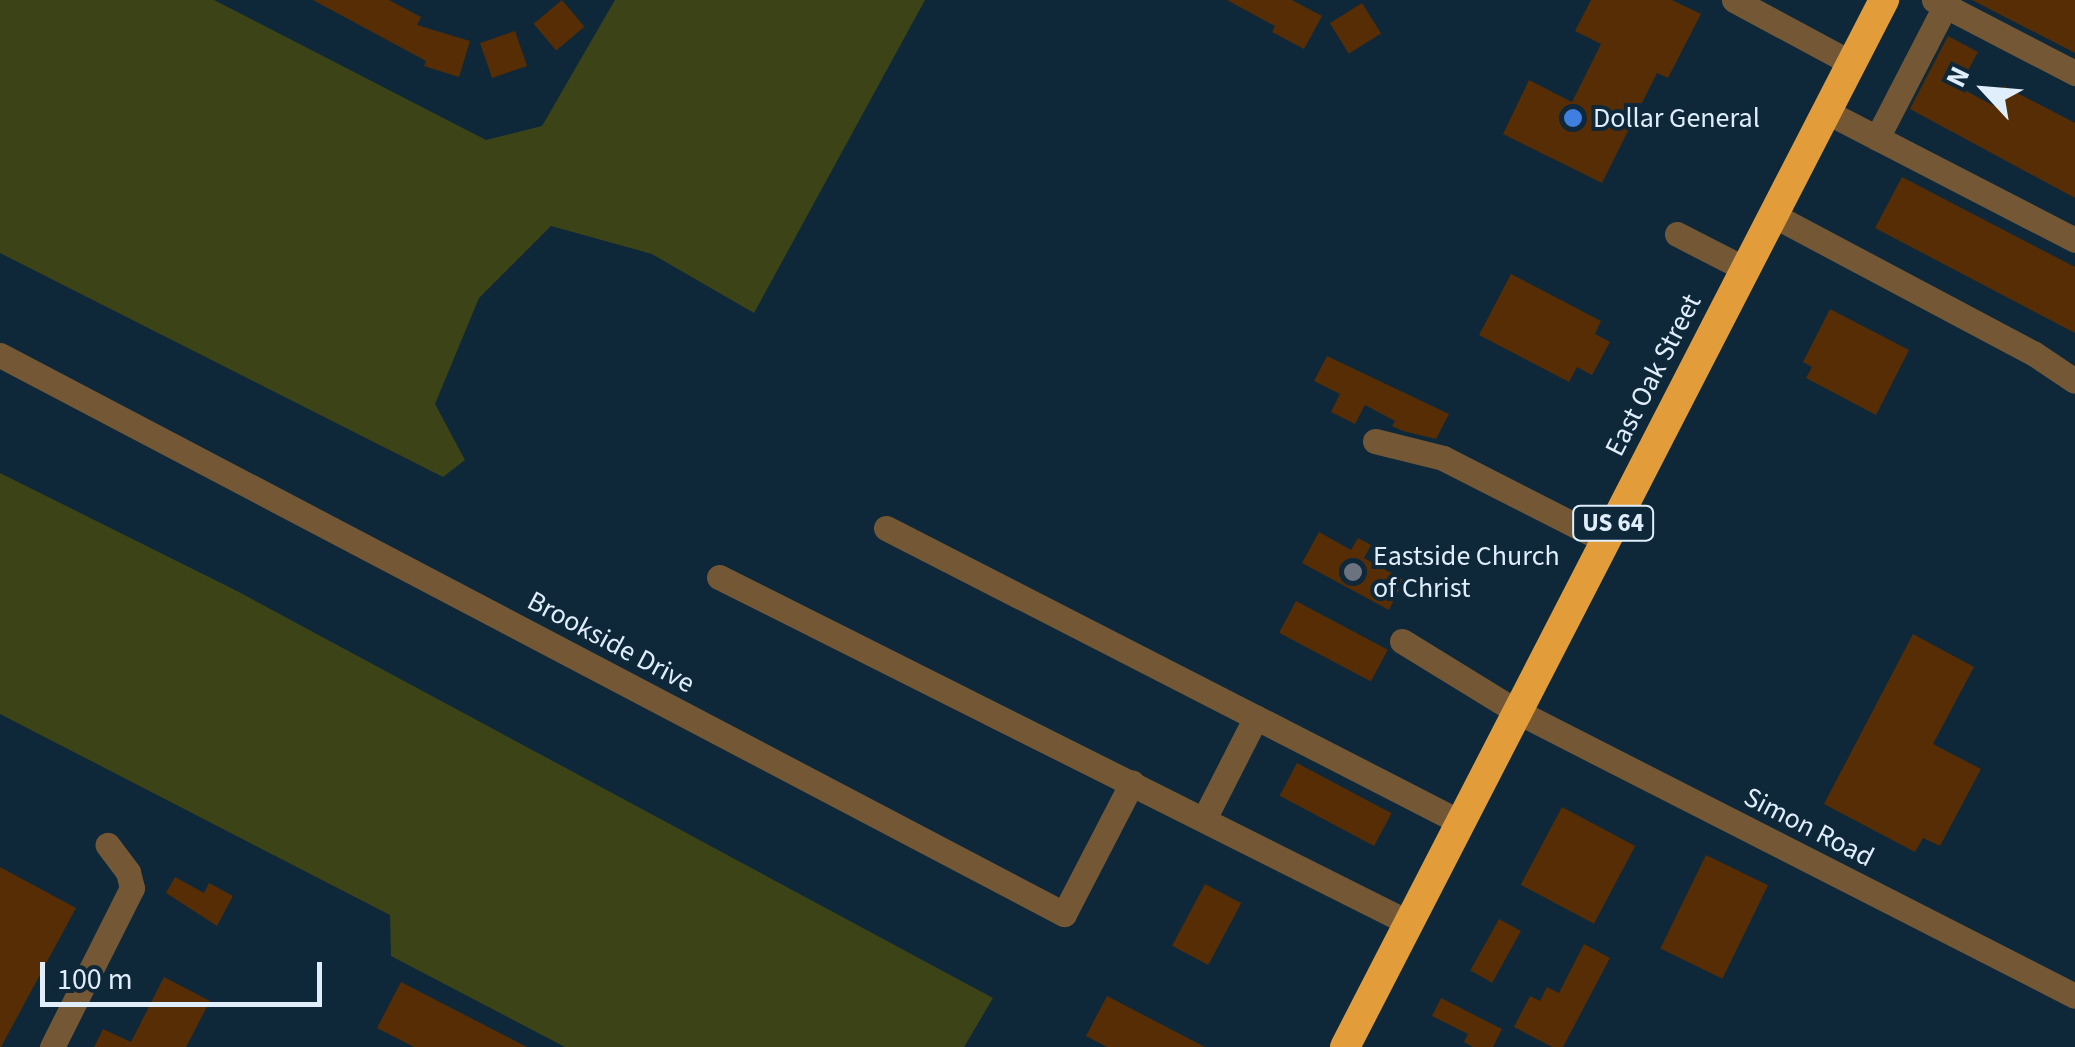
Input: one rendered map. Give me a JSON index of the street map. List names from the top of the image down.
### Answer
{
  "streets": {
    "highway": ["East Oak Street", "US 64"],
    "street": ["Brookside Drive", "Simon Road"]
  },
  "crossings": [
    ["East Oak Street", "Simon Road"]
  ],
  "places": ["Dollar General", "Eastside Church of Christ"],
  "scale_bar": "100 m",
  "north": "top left"
}
